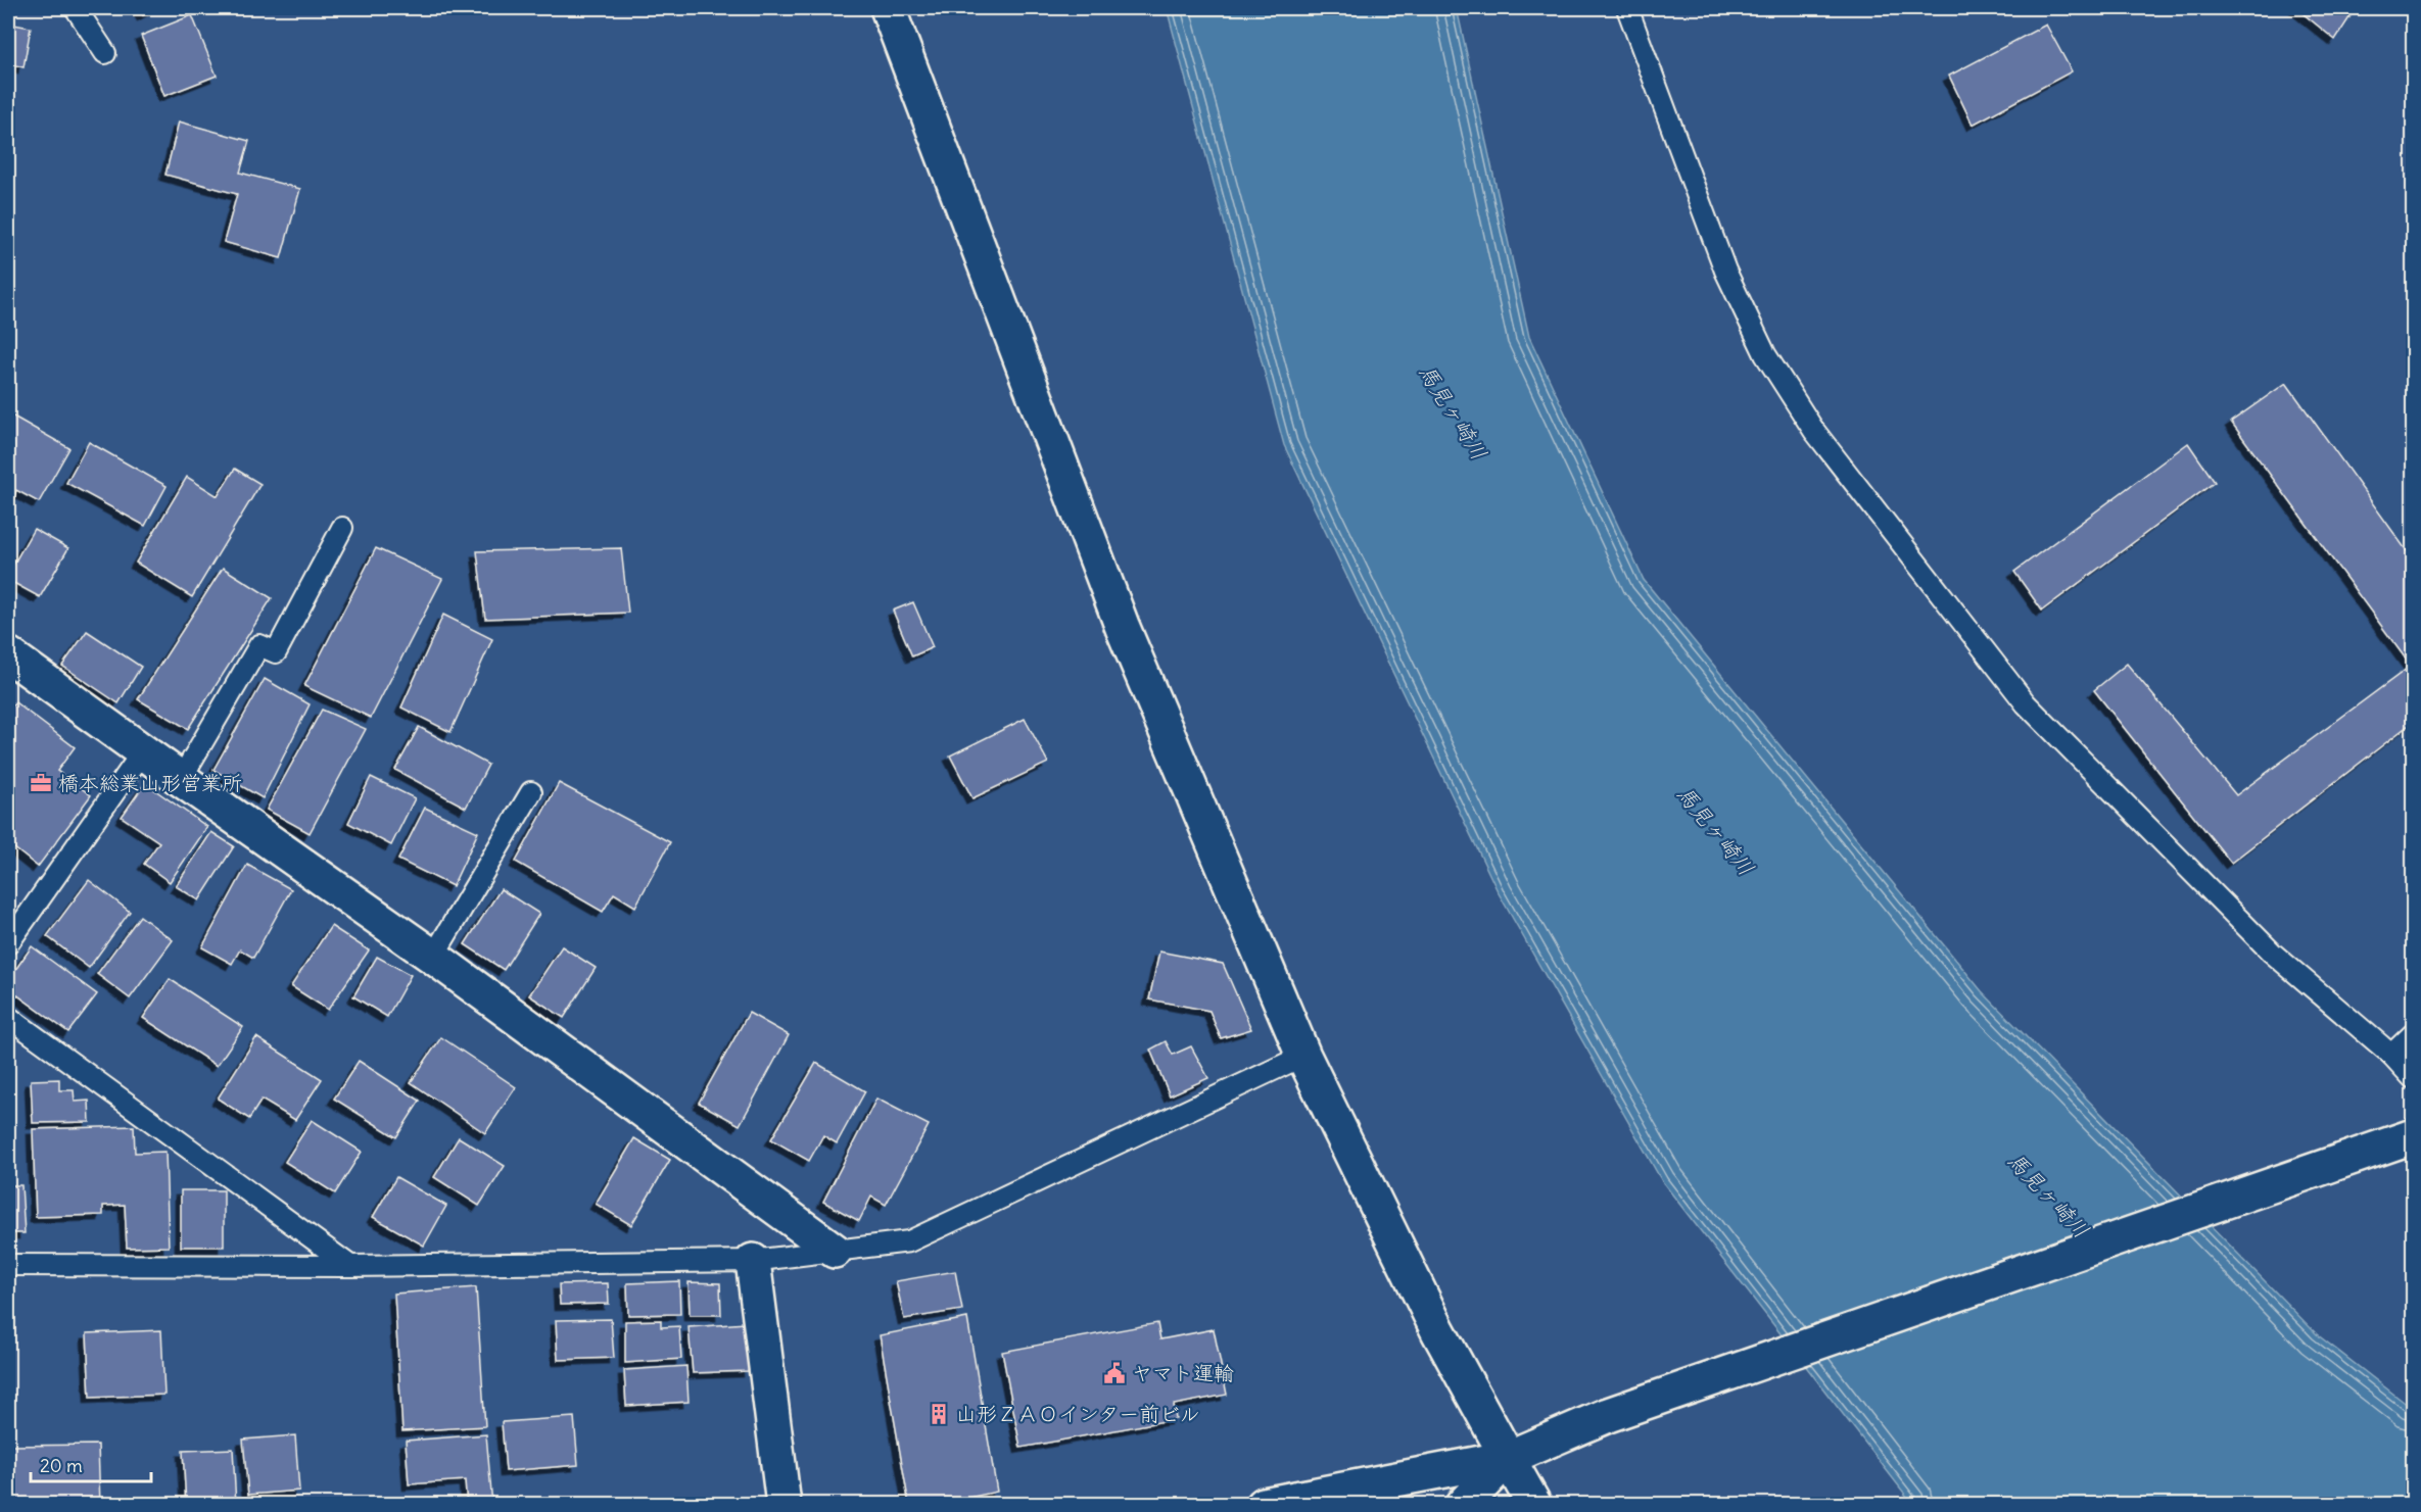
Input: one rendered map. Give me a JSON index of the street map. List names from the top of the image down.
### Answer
{
  "water": ["馬見ヶ崎川"],
  "places": {
    "office": ["橋本総業山形営業所"],
    "public building": ["ヤマト運輸"],
    "building": ["山形ＺＡＯインター前ビル"]
  },
  "scale_bar": "20 m"
}
